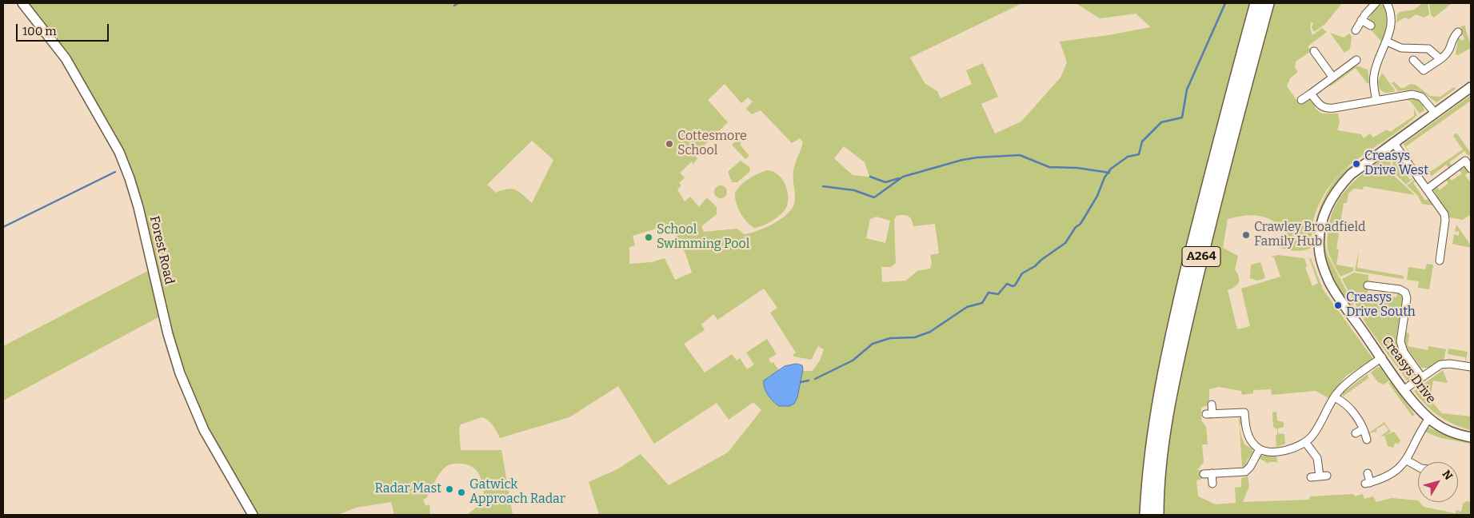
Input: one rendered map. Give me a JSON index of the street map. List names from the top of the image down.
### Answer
{
  "streets": {
    "highway": ["A264"],
    "street": ["Forest Road", "Creasys Drive"]
  },
  "places": [
    "Cottesmore School",
    "Creasys Drive West",
    "Crawley Broadfield Family Hub",
    "School Swimming Pool",
    "Creasys Drive South",
    "Radar Mast",
    "Gatwick Approach Radar"
  ],
  "scale_bar": "100 m",
  "north": "top right"
}
